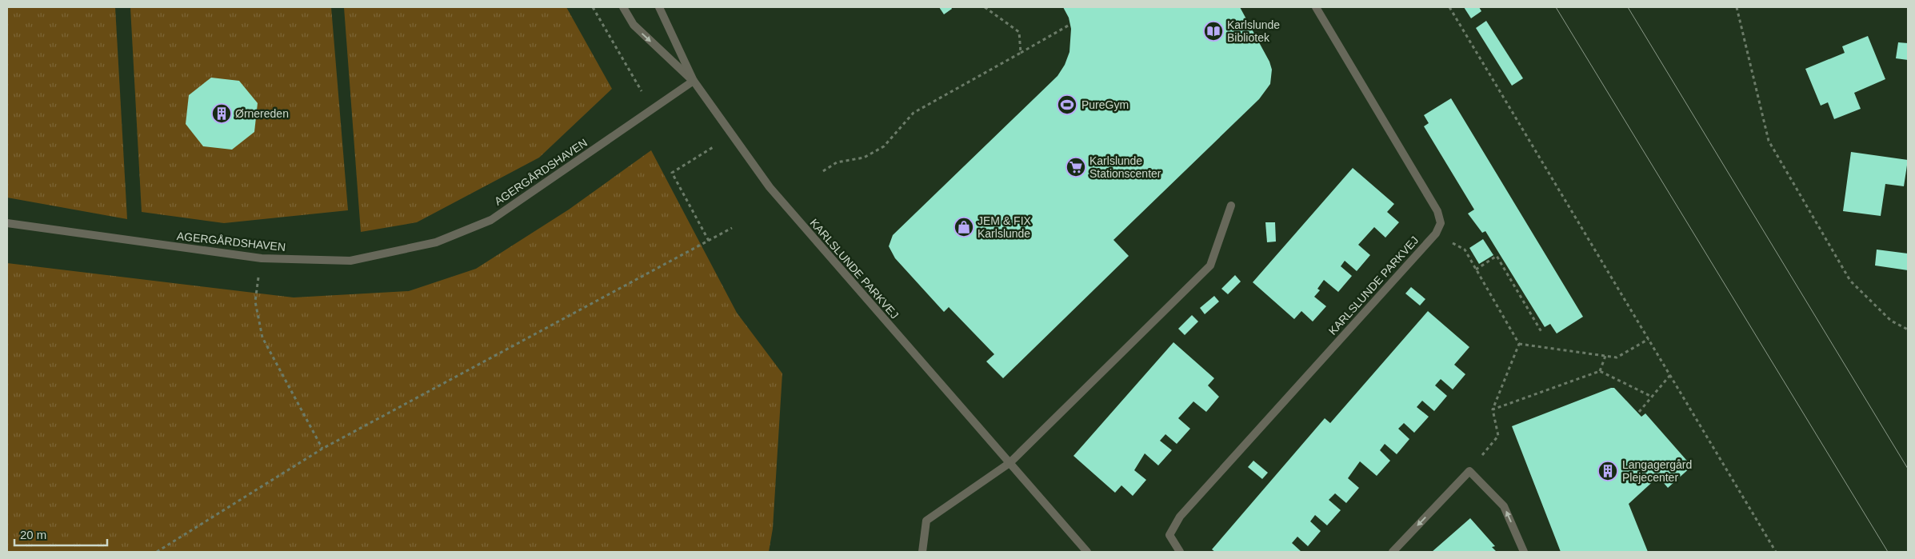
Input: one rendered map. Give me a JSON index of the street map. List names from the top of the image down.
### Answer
{
  "streets": {
    "street": ["AGERGÅRDSHAVEN", "KARLSLUNDE PARKVEJ"]
  },
  "crossings": [
    ["AGERGÅRDSHAVEN", "KARLSLUNDE PARKVEJ"]
  ],
  "places": {
    "library": ["Karlslunde Bibliotek"],
    "sports": ["PureGym"],
    "building": ["Ørnereden", "Langagergård Plejecenter"],
    "supermarket": ["Karlslunde Stationscenter"],
    "shop": ["JEM & FIX Karlslunde"]
  },
  "scale_bar": "20 m"
}
